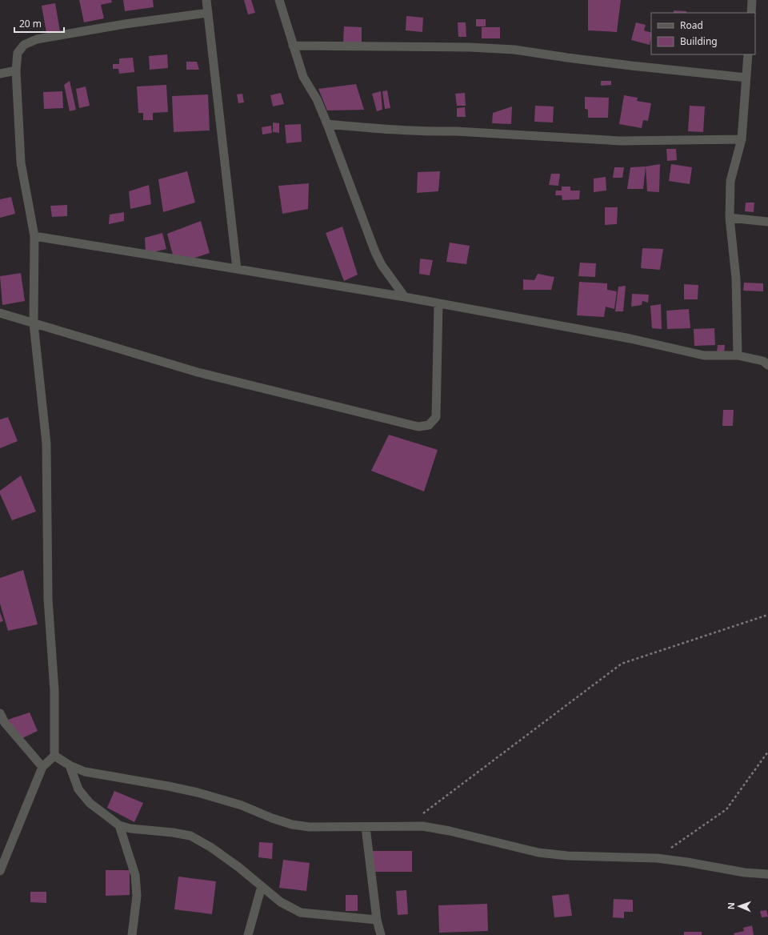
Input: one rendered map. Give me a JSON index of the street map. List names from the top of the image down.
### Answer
{
  "legend": ["Road", "Building"],
  "scale_bar": "20 m",
  "north": "left"
}
